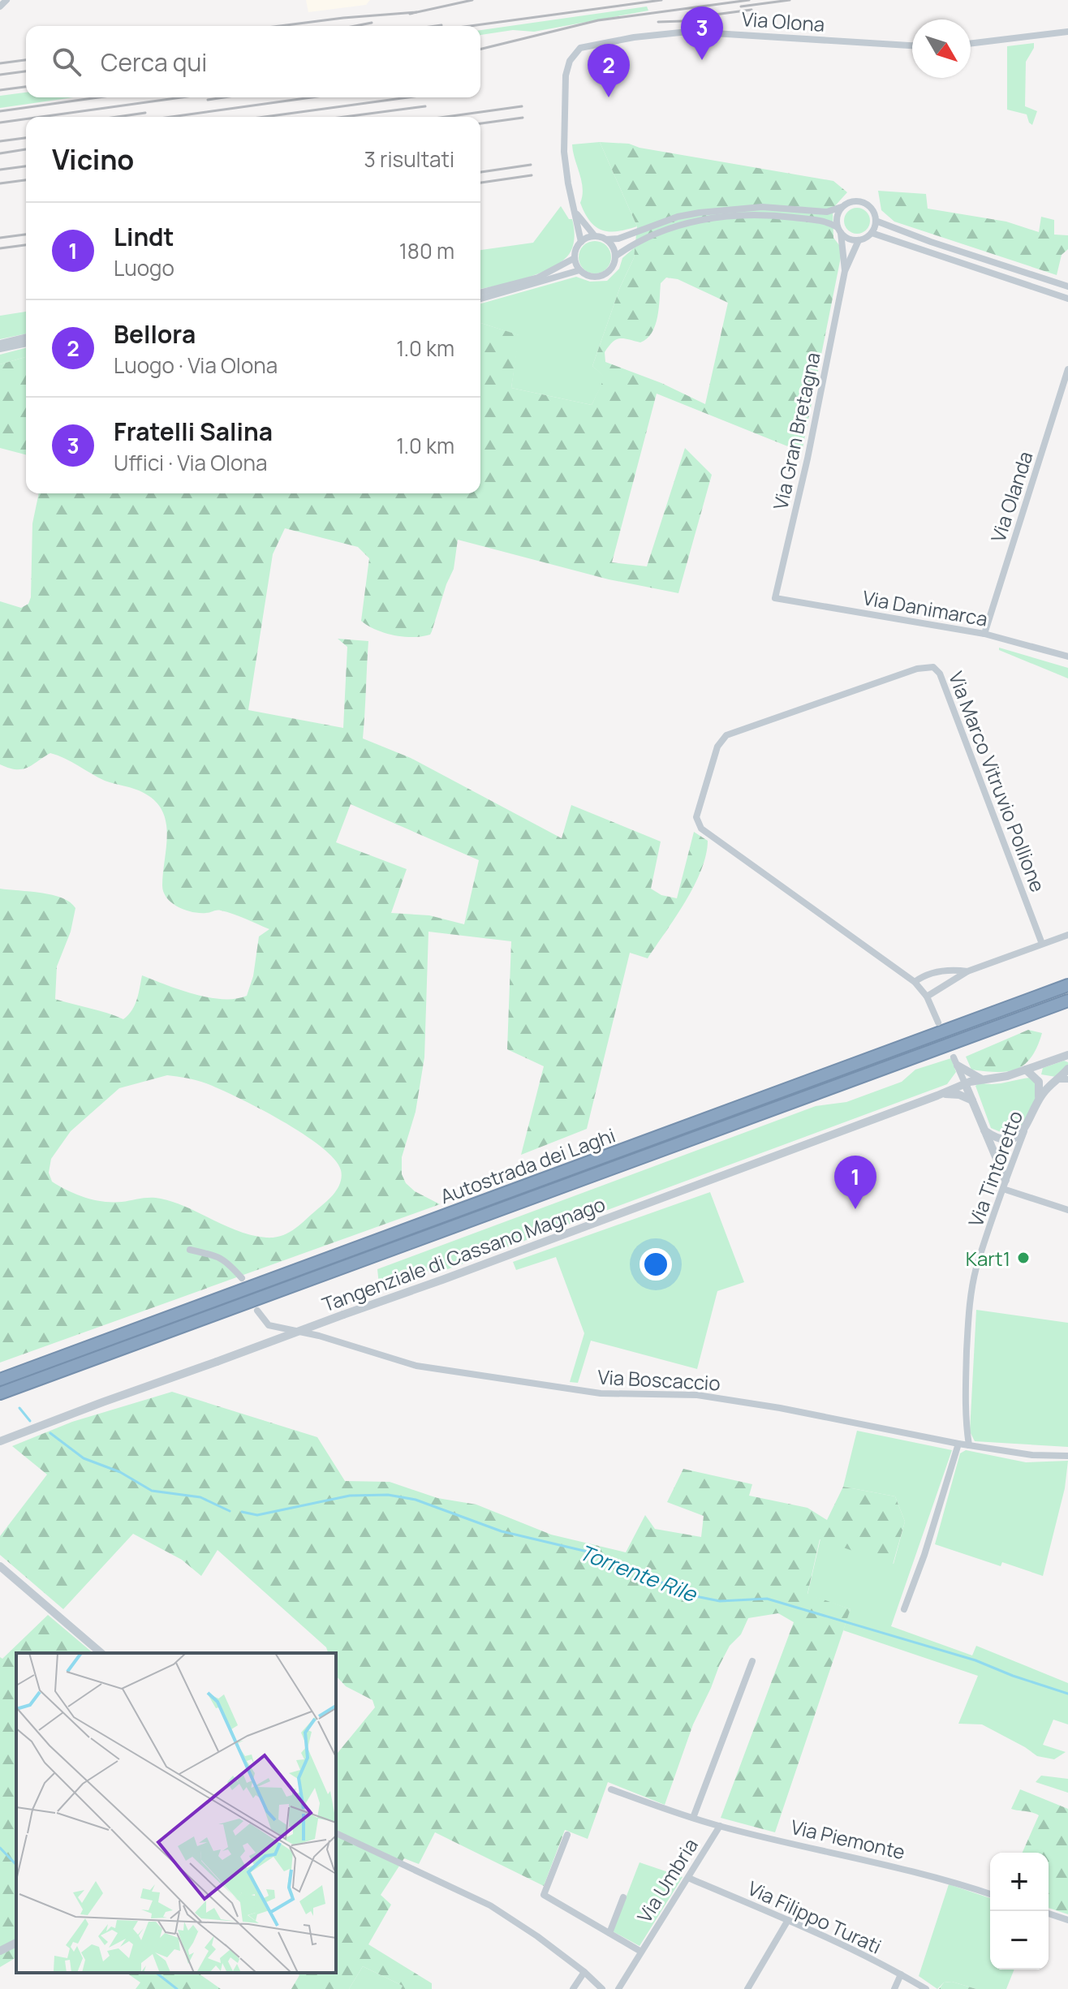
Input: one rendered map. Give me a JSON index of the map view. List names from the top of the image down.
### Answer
{
  "streets": {
    "highway": ["Autostrada dei Laghi"],
    "street": [
      "Via Olona",
      "Via Gran Bretagna",
      "Via Olanda",
      "Via Danimarca",
      "Via Marco Vitruvio Pollione",
      "Via Tintoretto",
      "Tangenziale di Cassano Magnago",
      "Via Boscaccio",
      "Via Piemonte",
      "Via Umbria",
      "Via Filippo Turati"
    ]
  },
  "crossings": [
    ["Via Gran Bretagna", "Via Danimarca"],
    ["Via Olanda", "Via Danimarca"],
    ["Via Tintoretto", "Via Boscaccio"],
    ["Via Piemonte", "Via Umbria"],
    ["Via Umbria", "Via Filippo Turati"]
  ],
  "water": ["Torrente Rile"],
  "places": ["Kart1"],
  "north": "bottom right",
  "page": {
    "pins": ["3", "2", "1"],
    "search": "Cerca qui",
    "heading": ["Vicino", "3 risultati"],
    "list": [
      {
        "mark": "1",
        "name": "Lindt",
        "note": "Luogo",
        "value": "180 m"
      },
      {
        "mark": "2",
        "name": "Bellora",
        "note": "Luogo · Via Olona",
        "value": "1.0 km"
      },
      {
        "mark": "3",
        "name": "Fratelli Salina",
        "note": "Uffici · Via Olona",
        "value": "1.0 km"
      }
    ],
    "map_buttons": ["+", "−"]
  }
}
